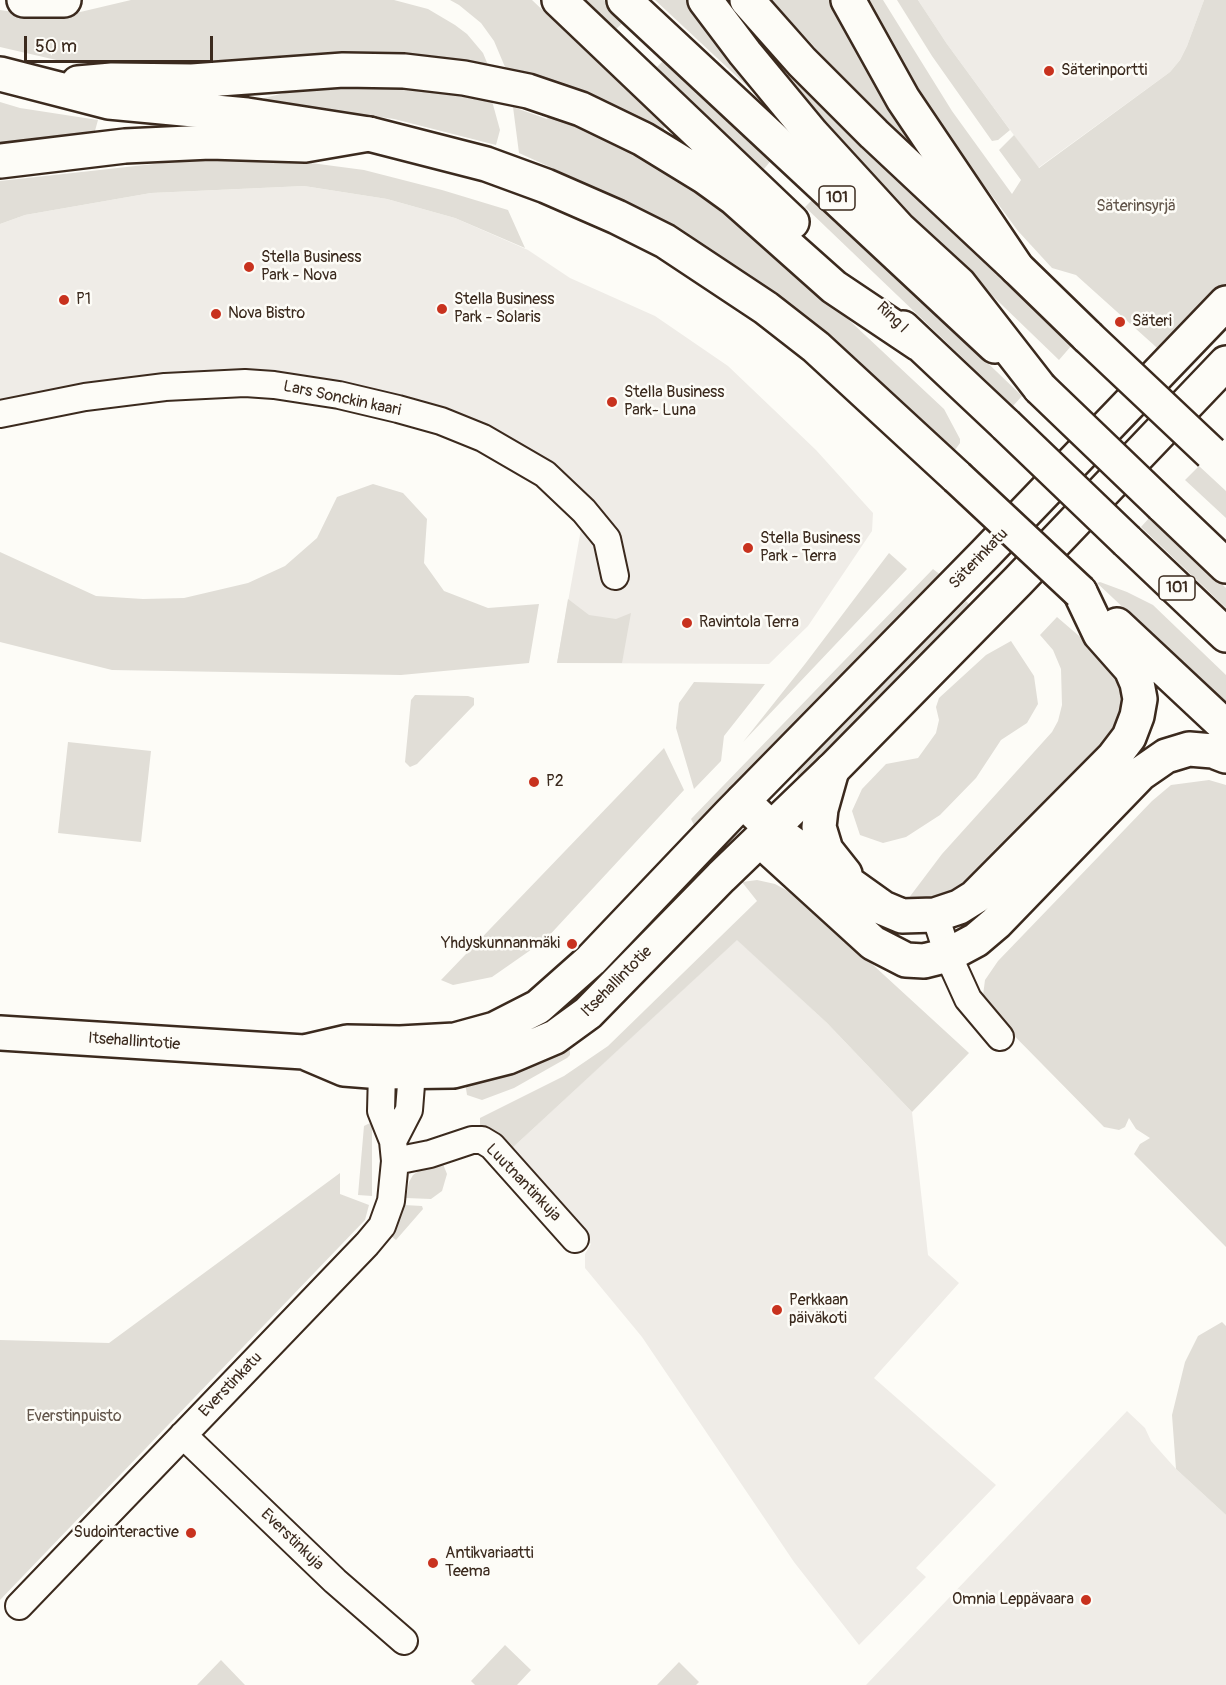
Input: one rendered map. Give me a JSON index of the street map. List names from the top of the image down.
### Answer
{
  "streets": {
    "main road": [
      "101",
      "Ring I",
      "Säterinkatu",
      "Itsehallintotie"
    ],
    "street": [
      "Lars Sonckin kaari",
      "Luutnantinkuja",
      "Everstinkatu",
      "Everstinkuja"
    ]
  },
  "crossings": [
    ["Säterinkatu", "Itsehallintotie"],
    ["Itsehallintotie", "Everstinkatu"],
    ["Luutnantinkuja", "Everstinkatu"],
    ["Everstinkatu", "Everstinkuja"]
  ],
  "parks": ["Säterinsyrjä", "Everstinpuisto"],
  "places": [
    "Säterinportti",
    "Stella Business Park - Nova",
    "P1",
    "Stella Business Park - Solaris",
    "Nova Bistro",
    "Säteri",
    "Stella Business Park- Luna",
    "Stella Business Park - Terra",
    "Ravintola Terra",
    "P2",
    "Yhdyskunnanmäki",
    "Perkkaan päiväkoti",
    "Sudointeractive",
    "Antikvariaatti Teema",
    "Omnia Leppävaara"
  ],
  "scale_bar": "50 m"
}
